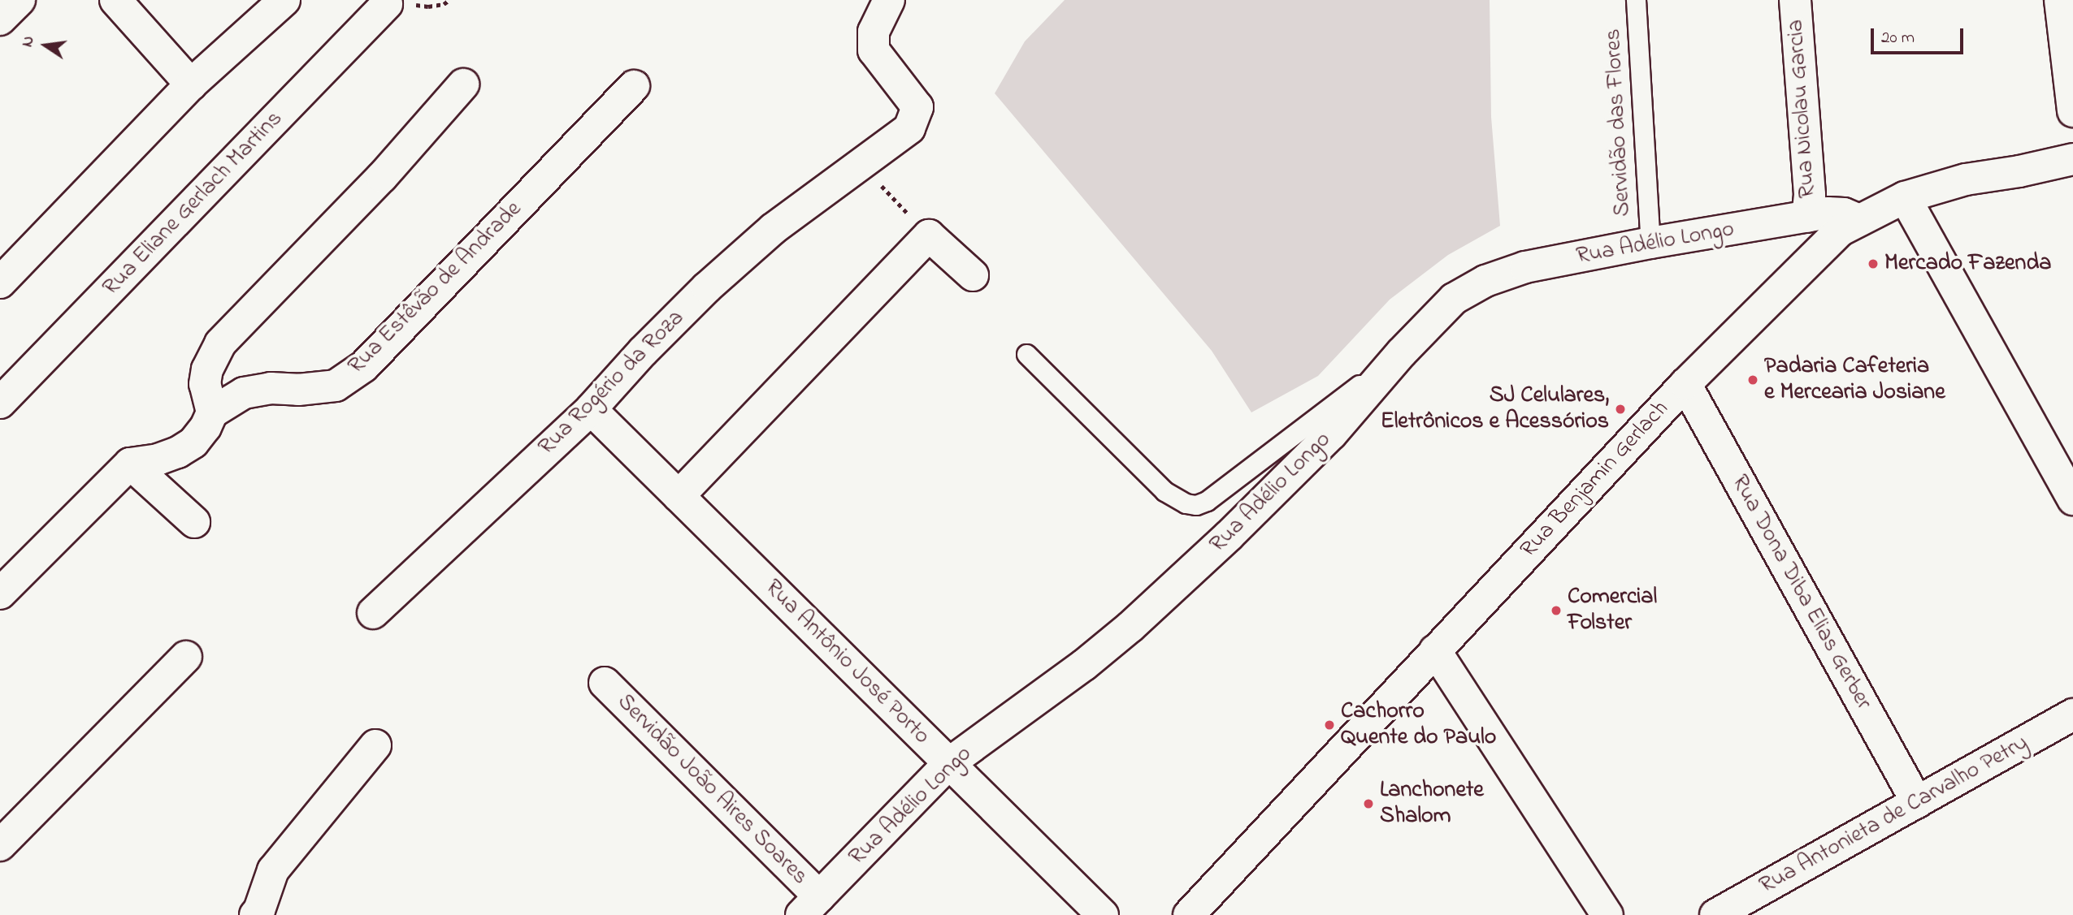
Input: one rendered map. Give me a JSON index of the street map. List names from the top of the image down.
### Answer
{
  "streets": {
    "street": [
      "Rua Nicolau Garcia",
      "Rua Eliane Gerlach Martins",
      "Rua Adélio Longo",
      "Rua Estêvão de Andrade",
      "Rua Rogério da Roza",
      "Rua Benjamin Gerlach",
      "Rua Dona Diba Elias Gerber",
      "Rua Antônio José Porto",
      "Servidão João Aires Soares",
      "Rua Antonieta de Carvalho Petry"
    ],
    "lane": ["Servidão das Flores"]
  },
  "crossings": [
    ["Rua Nicolau Garcia", "Rua Adélio Longo"],
    ["Servidão das Flores", "Rua Adélio Longo"],
    ["Rua Adélio Longo", "Rua Benjamin Gerlach"],
    ["Rua Adélio Longo", "Rua Antônio José Porto"],
    ["Rua Adélio Longo", "Servidão João Aires Soares"],
    ["Rua Rogério da Roza", "Rua Antônio José Porto"],
    ["Rua Benjamin Gerlach", "Rua Dona Diba Elias Gerber"],
    ["Rua Dona Diba Elias Gerber", "Rua Antonieta de Carvalho Petry"]
  ],
  "places": [
    "Mercado Fazenda",
    "Padaria Cafeteria e Mercearia Josiane",
    "SJ Celulares, Eletrônicos e Acessórios",
    "Comercial Folster",
    "Cachorro Quente do Paulo",
    "Lanchonete Shalom"
  ],
  "scale_bar": "20 m",
  "north": "left"
}
